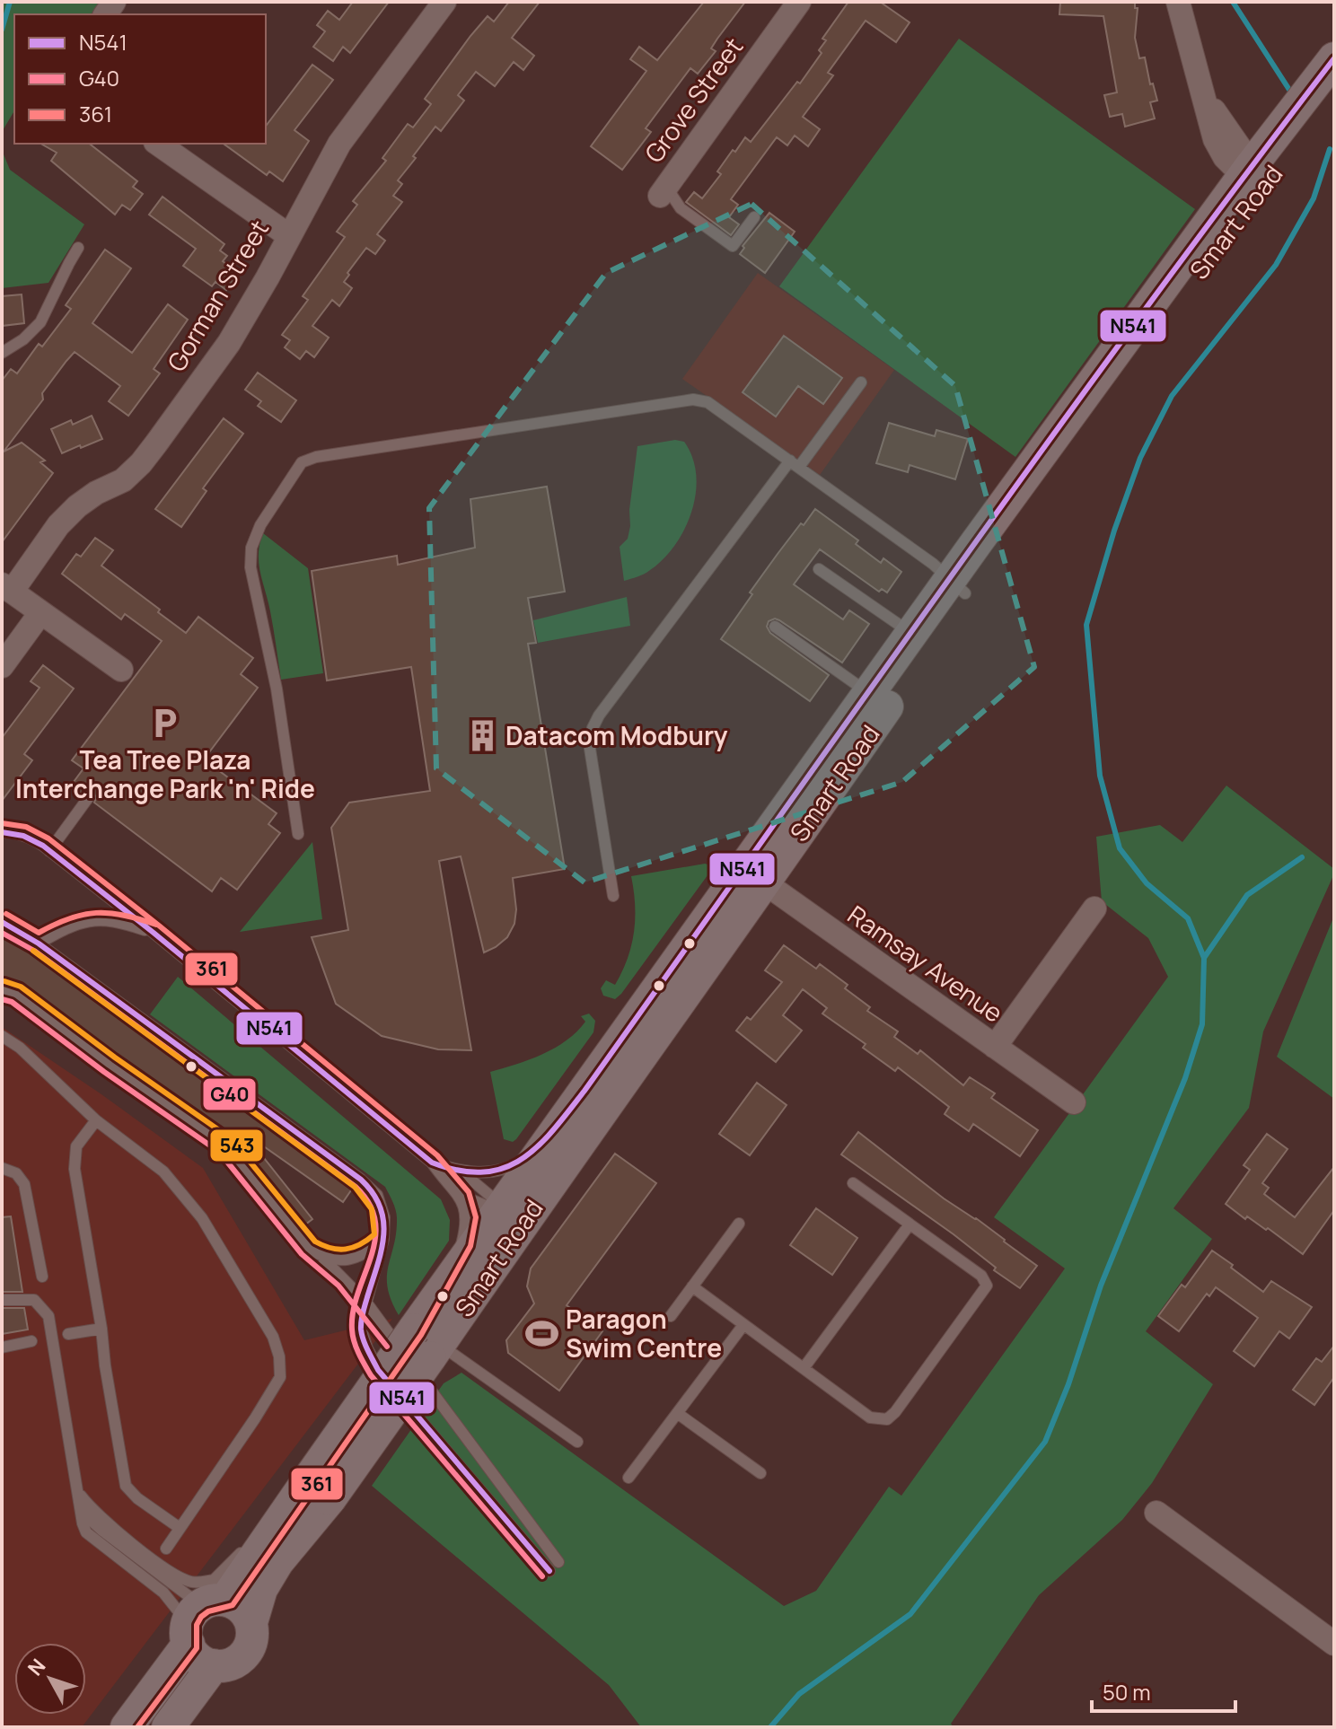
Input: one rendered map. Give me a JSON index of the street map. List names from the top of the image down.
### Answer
{
  "streets": {
    "main road": ["Smart Road"],
    "street": ["Grove Street", "Gorman Street", "Ramsay Avenue"]
  },
  "crossings": [
    ["Smart Road", "Ramsay Avenue"]
  ],
  "places": {
    "parking": ["Tea Tree Plaza Interchange Park 'n' Ride"],
    "building": ["Datacom Modbury"],
    "sports": ["Paragon Swim Centre"]
  },
  "lines": [
    "transit line N541",
    "transit line 361",
    "transit line G40",
    "transit line 543"
  ],
  "legend": ["N541", "G40", "361"],
  "scale_bar": "50 m",
  "north": "top left"
}
